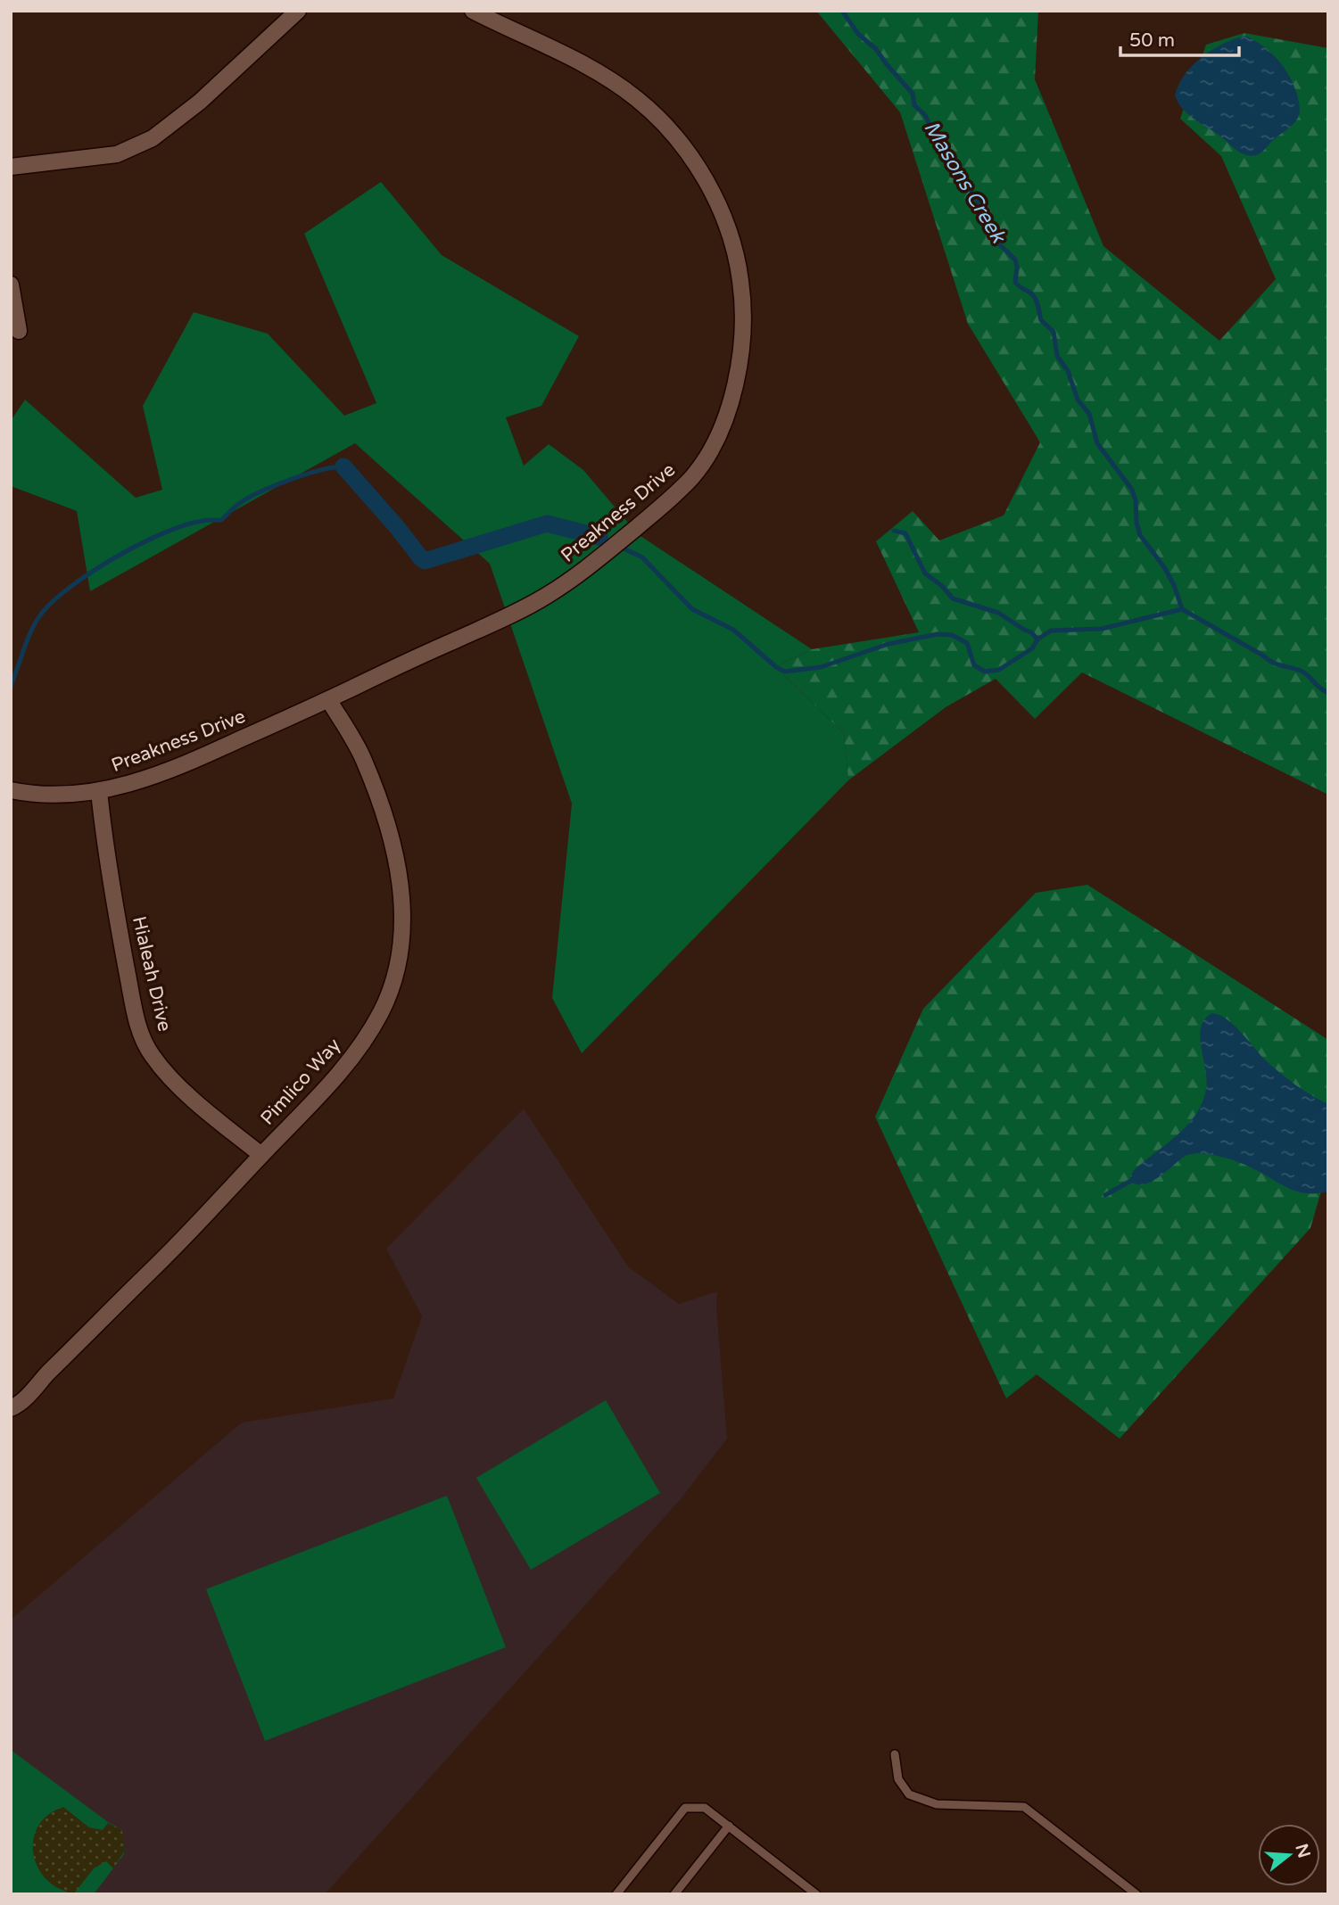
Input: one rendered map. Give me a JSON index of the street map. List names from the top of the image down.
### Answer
{
  "streets": {
    "street": ["Preakness Drive", "Hialeah Drive", "Pimlico Way"]
  },
  "crossings": [
    ["Preakness Drive", "Hialeah Drive"],
    ["Preakness Drive", "Pimlico Way"],
    ["Hialeah Drive", "Pimlico Way"]
  ],
  "water": ["Masons Creek"],
  "scale_bar": "50 m",
  "north": "right"
}
